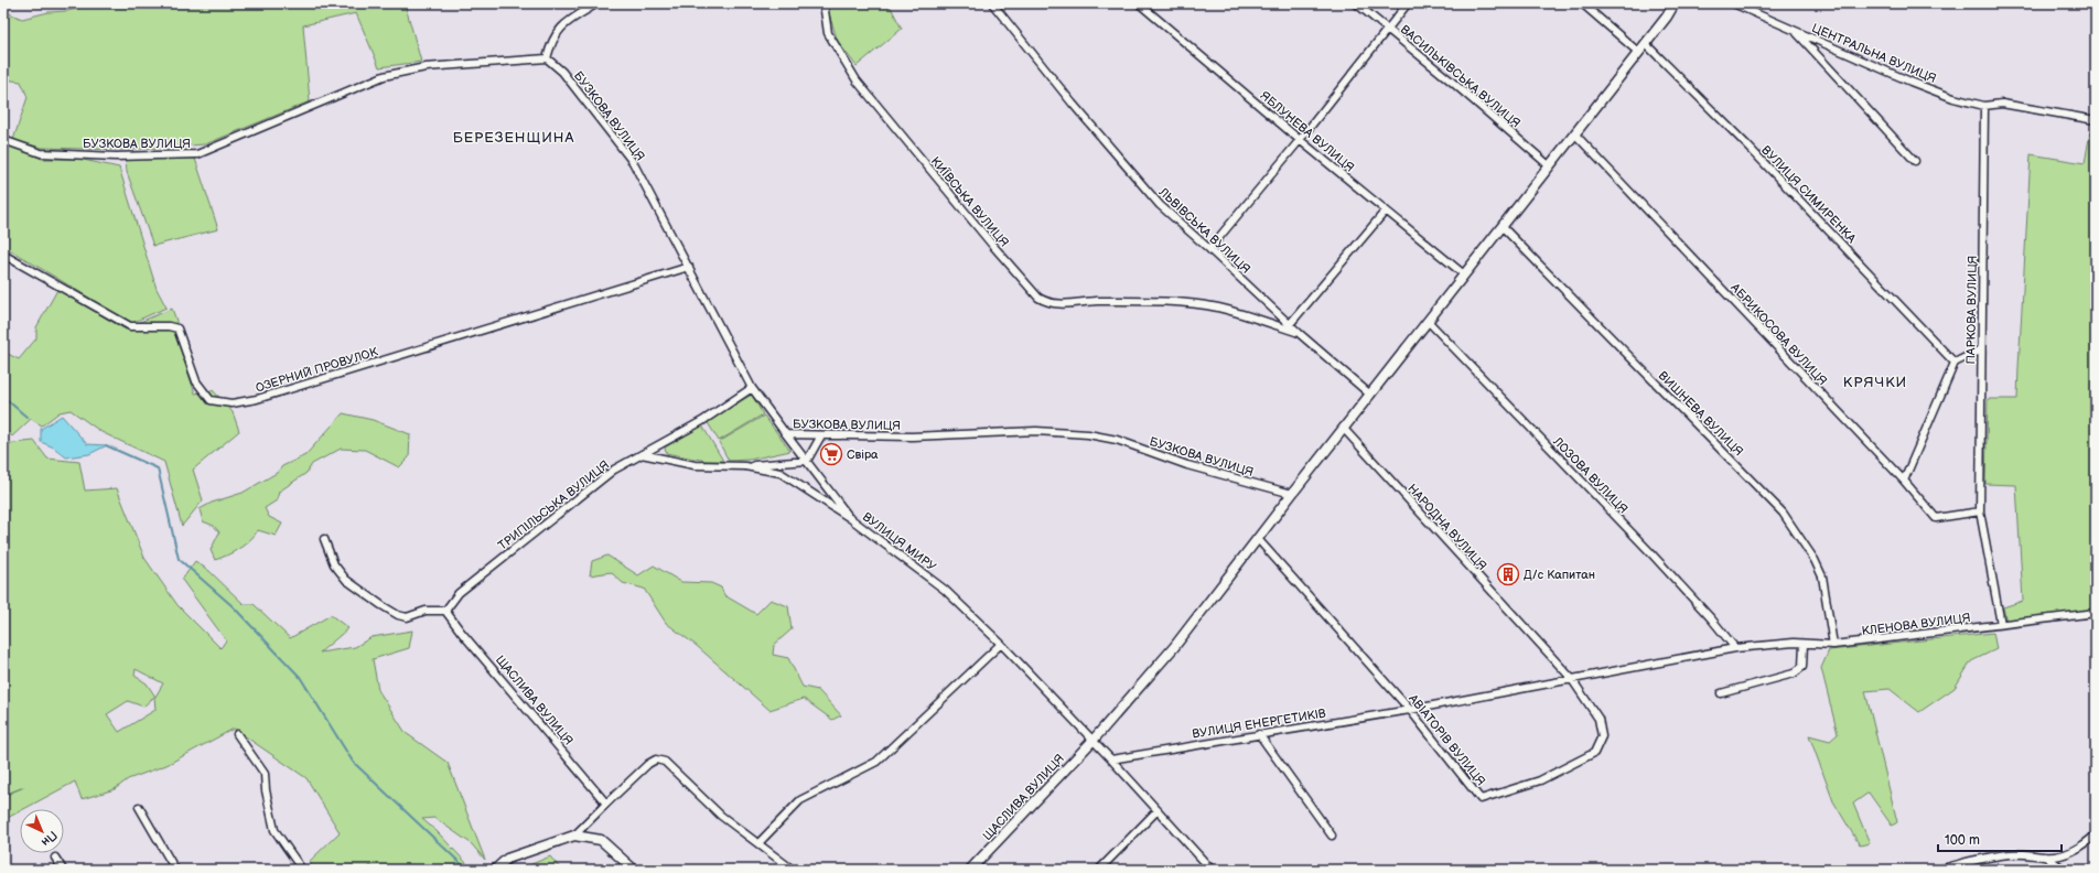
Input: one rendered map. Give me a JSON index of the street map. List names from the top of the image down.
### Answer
{
  "streets": {
    "street": [
      "ЦЕНТРАЛЬНА ВУЛИЦЯ",
      "ВАСИЛЬКІВСЬКА ВУЛИЦЯ",
      "БУЗКОВА ВУЛИЦЯ",
      "ЯБЛУНЕВА ВУЛИЦЯ",
      "ВУЛИЦЯ СИМИРЕНКА",
      "КИЇВСЬКА ВУЛИЦЯ",
      "ЛЬВІВСЬКА ВУЛИЦЯ",
      "ПАРКОВА ВУЛИЦЯ",
      "АБРИКОСОВА ВУЛИЦЯ",
      "ОЗЕРНИЙ ПРОВУЛОК",
      "ВИШНЕВА ВУЛИЦЯ",
      "ЛОЗОВА ВУЛИЦЯ",
      "ТРИПІЛЬСЬКА ВУЛИЦЯ",
      "НАРОДНА ВУЛИЦЯ",
      "ВУЛИЦЯ МИРУ",
      "КЛЕНОВА ВУЛИЦЯ",
      "ЩАСЛИВА ВУЛИЦЯ",
      "ВУЛИЦЯ ЕНЕРГЕТИКІВ",
      "АВІАТОРІВ ВУЛИЦЯ"
    ]
  },
  "crossings": [
    ["ЦЕНТРАЛЬНА ВУЛИЦЯ", "ПАРКОВА ВУЛИЦЯ"],
    ["ВАСИЛЬКІВСЬКА ВУЛИЦЯ", "ЩАСЛИВА ВУЛИЦЯ"],
    ["БУЗКОВА ВУЛИЦЯ", "ОЗЕРНИЙ ПРОВУЛОК"],
    ["БУЗКОВА ВУЛИЦЯ", "ТРИПІЛЬСЬКА ВУЛИЦЯ"],
    ["БУЗКОВА ВУЛИЦЯ", "ЩАСЛИВА ВУЛИЦЯ"],
    ["ЯБЛУНЕВА ВУЛИЦЯ", "ЩАСЛИВА ВУЛИЦЯ"],
    ["ВУЛИЦЯ СИМИРЕНКА", "ЩАСЛИВА ВУЛИЦЯ"],
    ["КИЇВСЬКА ВУЛИЦЯ", "ЛЬВІВСЬКА ВУЛИЦЯ"],
    ["ЛЬВІВСЬКА ВУЛИЦЯ", "ЩАСЛИВА ВУЛИЦЯ"],
    ["ПАРКОВА ВУЛИЦЯ", "АБРИКОСОВА ВУЛИЦЯ"],
    ["ПАРКОВА ВУЛИЦЯ", "КЛЕНОВА ВУЛИЦЯ"],
    ["АБРИКОСОВА ВУЛИЦЯ", "ЩАСЛИВА ВУЛИЦЯ"],
    ["ВИШНЕВА ВУЛИЦЯ", "КЛЕНОВА ВУЛИЦЯ"],
    ["ВИШНЕВА ВУЛИЦЯ", "ЩАСЛИВА ВУЛИЦЯ"],
    ["ЛОЗОВА ВУЛИЦЯ", "КЛЕНОВА ВУЛИЦЯ"],
    ["ЛОЗОВА ВУЛИЦЯ", "ЩАСЛИВА ВУЛИЦЯ"],
    ["ТРИПІЛЬСЬКА ВУЛИЦЯ", "ВУЛИЦЯ МИРУ"],
    ["ТРИПІЛЬСЬКА ВУЛИЦЯ", "ЩАСЛИВА ВУЛИЦЯ"],
    ["НАРОДНА ВУЛИЦЯ", "КЛЕНОВА ВУЛИЦЯ"],
    ["НАРОДНА ВУЛИЦЯ", "ЩАСЛИВА ВУЛИЦЯ"],
    ["НАРОДНА ВУЛИЦЯ", "ВУЛИЦЯ ЕНЕРГЕТИКІВ"],
    ["НАРОДНА ВУЛИЦЯ", "АВІАТОРІВ ВУЛИЦЯ"],
    ["ВУЛИЦЯ МИРУ", "ЩАСЛИВА ВУЛИЦЯ"],
    ["ВУЛИЦЯ МИРУ", "ВУЛИЦЯ ЕНЕРГЕТИКІВ"],
    ["КЛЕНОВА ВУЛИЦЯ", "ВУЛИЦЯ ЕНЕРГЕТИКІВ"],
    ["КЛЕНОВА ВУЛИЦЯ", "АВІАТОРІВ ВУЛИЦЯ"],
    ["ЩАСЛИВА ВУЛИЦЯ", "АВІАТОРІВ ВУЛИЦЯ"],
    ["ВУЛИЦЯ ЕНЕРГЕТИКІВ", "АВІАТОРІВ ВУЛИЦЯ"]
  ],
  "districts": ["БЕРЕЗЕНЩИНА", "КРЯЧКИ"],
  "places": {
    "supermarket": ["Свіра"],
    "building": ["Д/с Капитан"]
  },
  "scale_bar": "100 m",
  "north": "bottom right"
}
